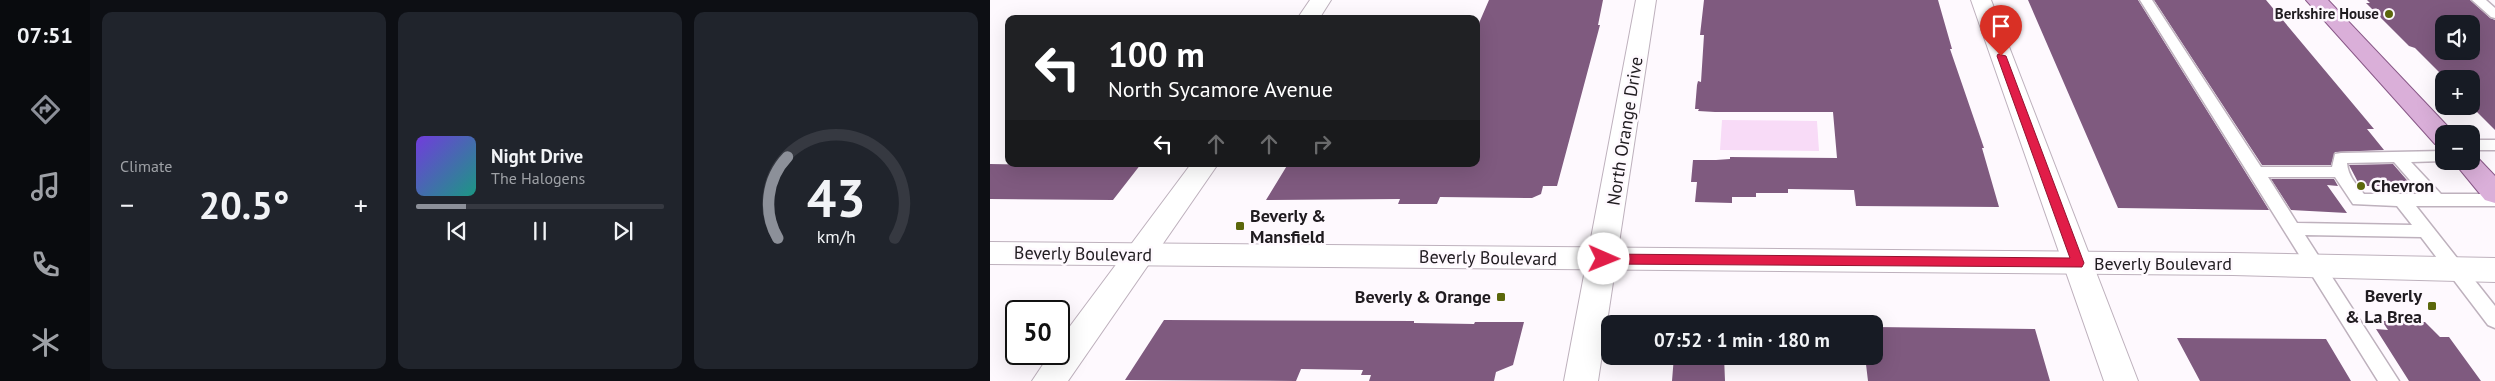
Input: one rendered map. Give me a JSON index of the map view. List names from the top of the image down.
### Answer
{
  "streets": {
    "street": ["North Orange Drive", "Beverly Boulevard"]
  },
  "crossings": [
    ["North Orange Drive", "Beverly Boulevard"]
  ],
  "places": {
    "other": ["Berkshire House", "Chevron"],
    "transit": ["Beverly & Mansfield", "Beverly & Orange", "Beverly & La Brea"]
  },
  "page": {
    "tabs": "07:51",
    "tile": "Climate",
    "map_buttons": ["+", "−"],
    "turn": ["100 m", "North Sycamore Avenue"],
    "song": ["Night Drive", "The Halogens"],
    "heat": ["−", "20.5°", "+"],
    "limit": "50",
    "trip": "07:52 · 1 min · 180 m",
    "gauge": ["43", "km/h"]
  }
}
